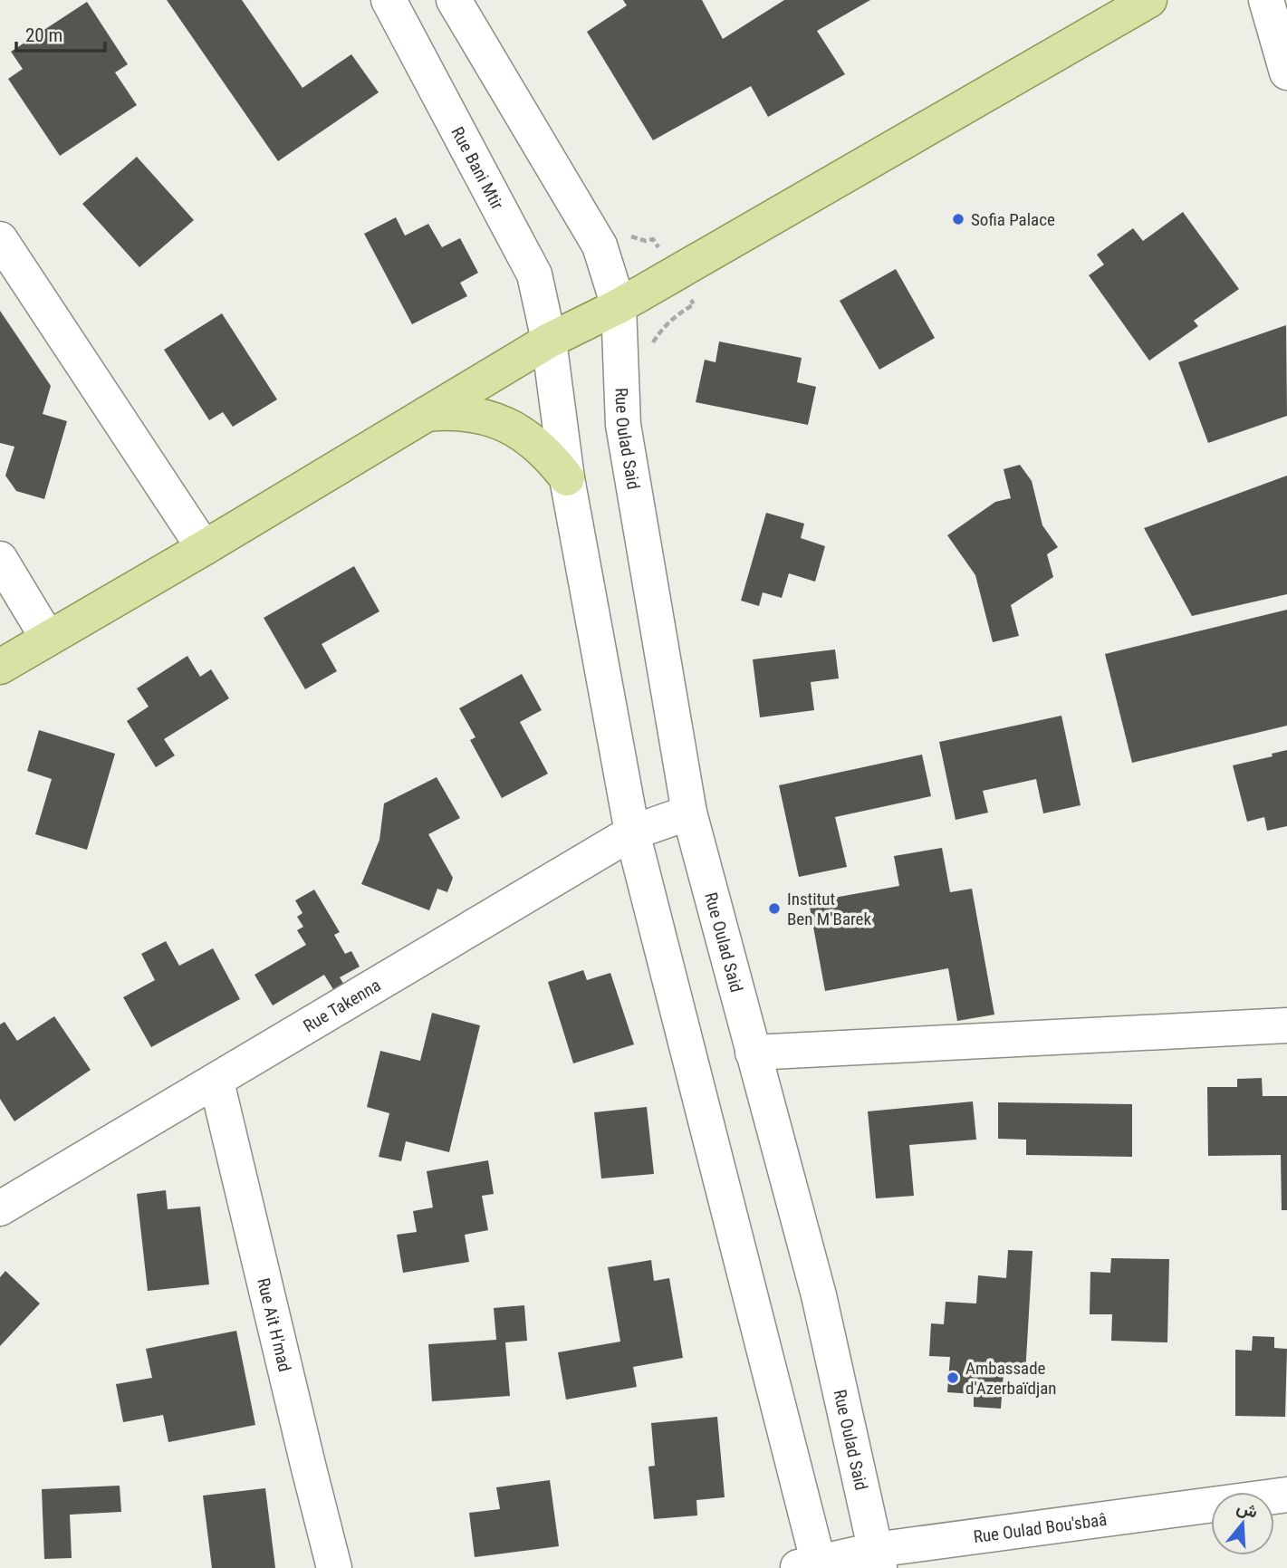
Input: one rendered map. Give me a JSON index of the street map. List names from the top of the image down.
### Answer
{
  "streets": {
    "street": [
      "Rue Bani Mtir",
      "Rue Oulad Said",
      "Rue Takenna",
      "Rue Ait H'mad",
      "Rue Oulad Bou'sbaâ"
    ]
  },
  "crossings": [
    ["Rue Oulad Said", "Rue Takenna"],
    ["Rue Oulad Said", "Rue Oulad Bou'sbaâ"],
    ["Rue Takenna", "Rue Ait H'mad"]
  ],
  "places": ["Sofia Palace", "Institut Ben M'Barek", "Ambassade d'Azerbaïdjan"],
  "scale_bar": "20 m",
  "north": "top"
}
